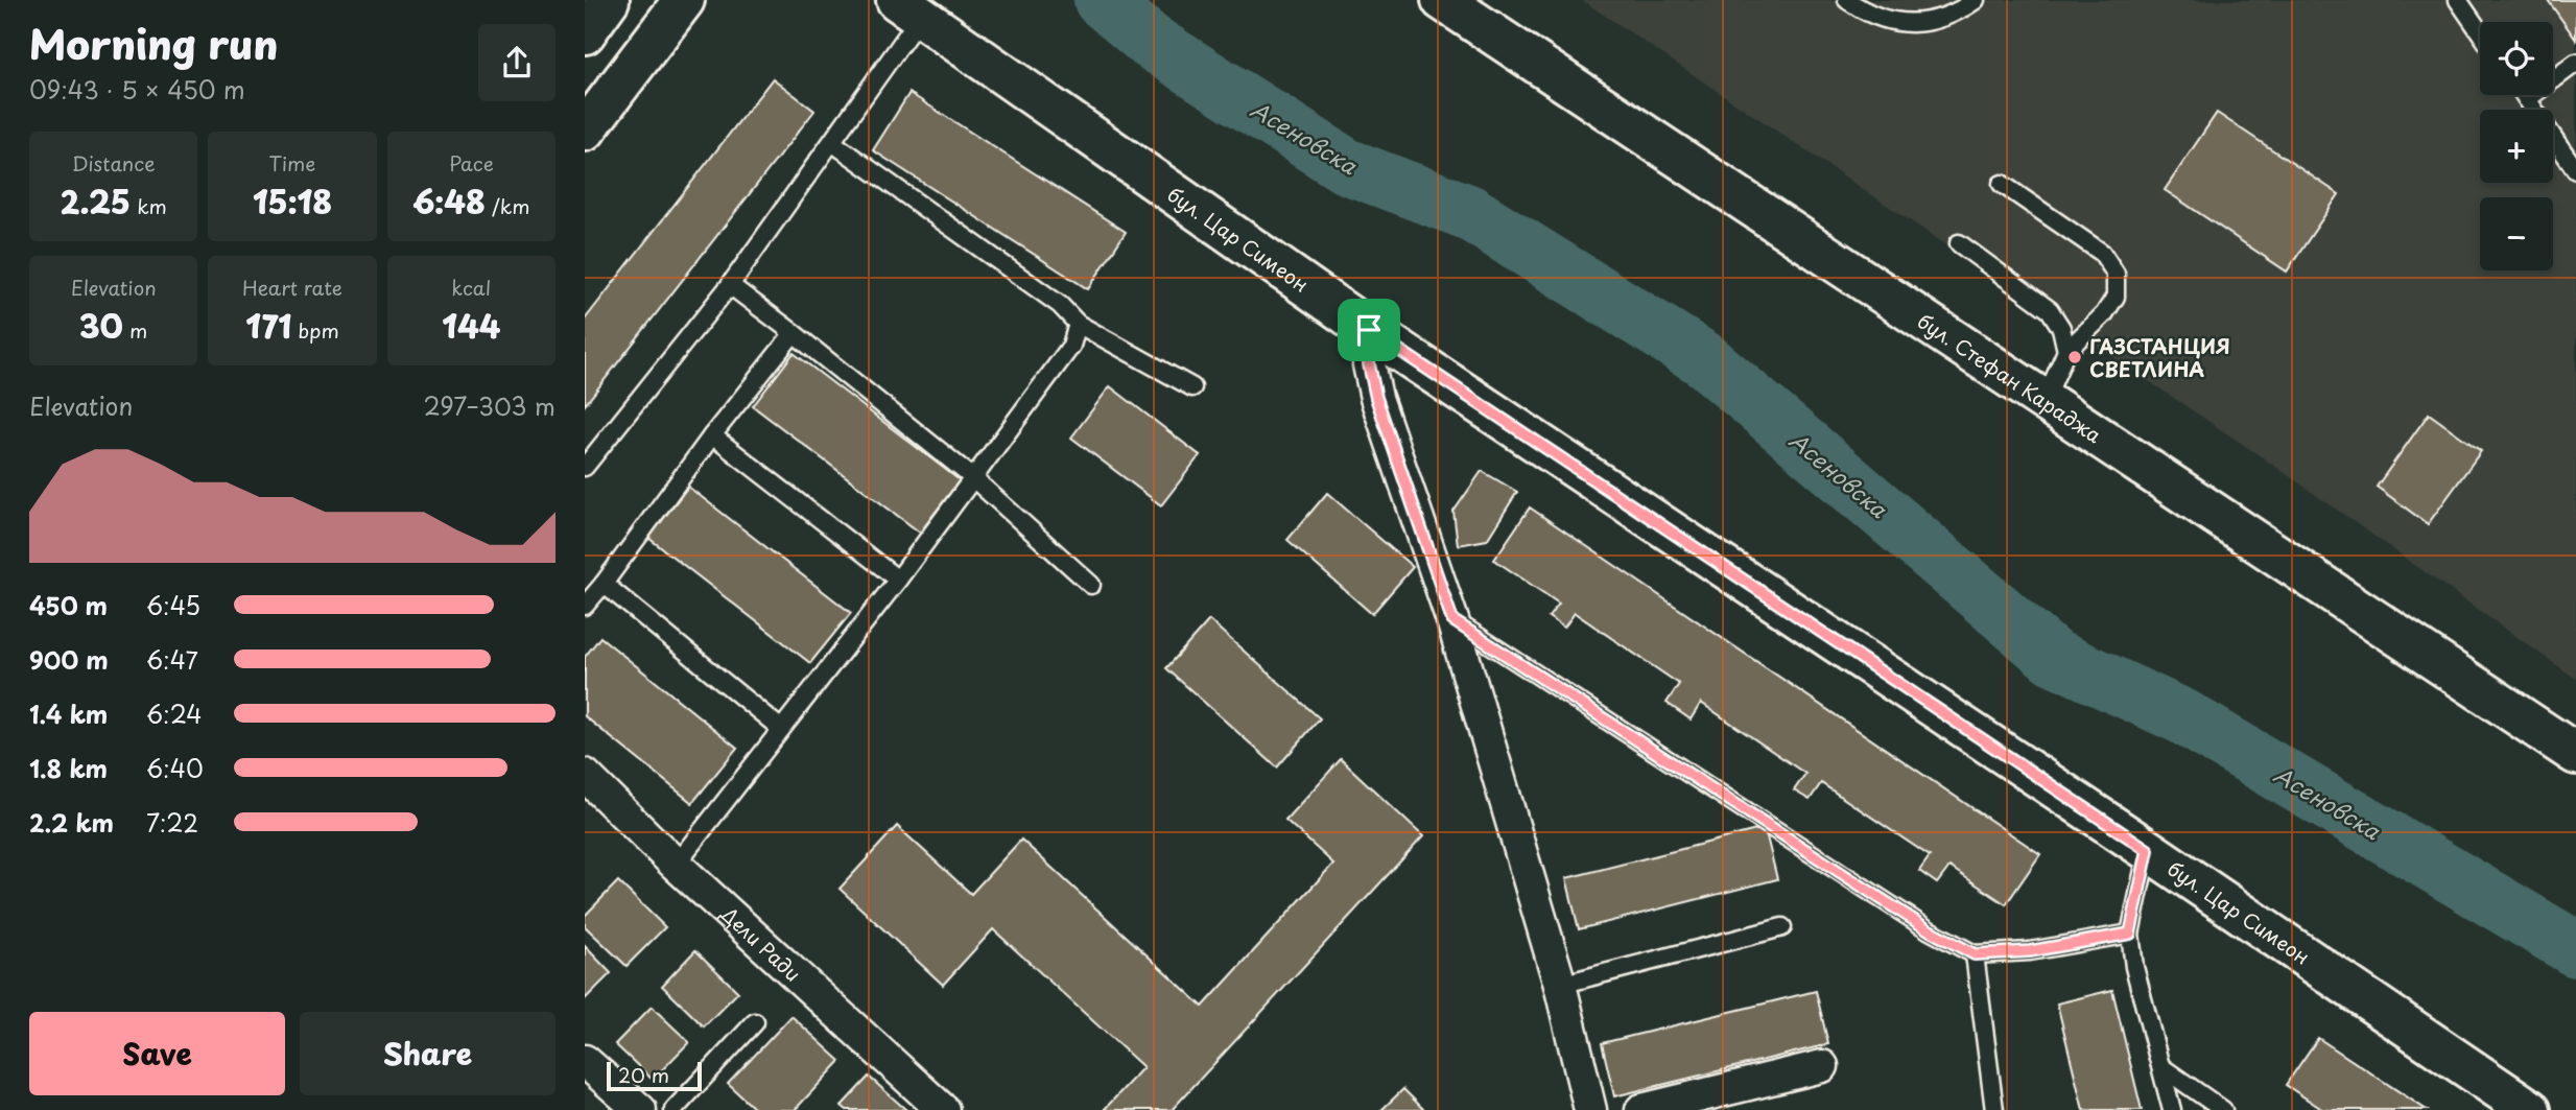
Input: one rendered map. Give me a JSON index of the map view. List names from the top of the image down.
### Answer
{
  "streets": {
    "main road": ["бул. Цар Симеон", "бул. Стефан Караджа"],
    "street": ["Дели Ради"]
  },
  "water": ["Асеновска"],
  "places": ["ГАЗСТАНЦИЯ СВЕТЛИНА"],
  "scale_bar": "20 m",
  "page": {
    "heading": ["Morning run", "09:43 · 5 × 450 m"],
    "map_buttons": ["+", "−"],
    "stats": [
      ["Distance", "2.25 km"],
      ["Time", "15:18"],
      ["Pace", "6:48 /km"],
      ["Elevation", "30 m"],
      ["Heart rate", "171 bpm"],
      ["kcal", "144"]
    ],
    "chart": ["Elevation", "297–303 m"],
    "list": [
      {
        "name": "450 m",
        "note": "6:45"
      },
      {
        "name": "900 m",
        "note": "6:47"
      },
      {
        "name": "1.4 km",
        "note": "6:24"
      },
      {
        "name": "1.8 km",
        "note": "6:40"
      },
      {
        "name": "2.2 km",
        "note": "7:22"
      }
    ],
    "buttons": ["Save", "Share"],
    "scale": "20 m"
  }
}
